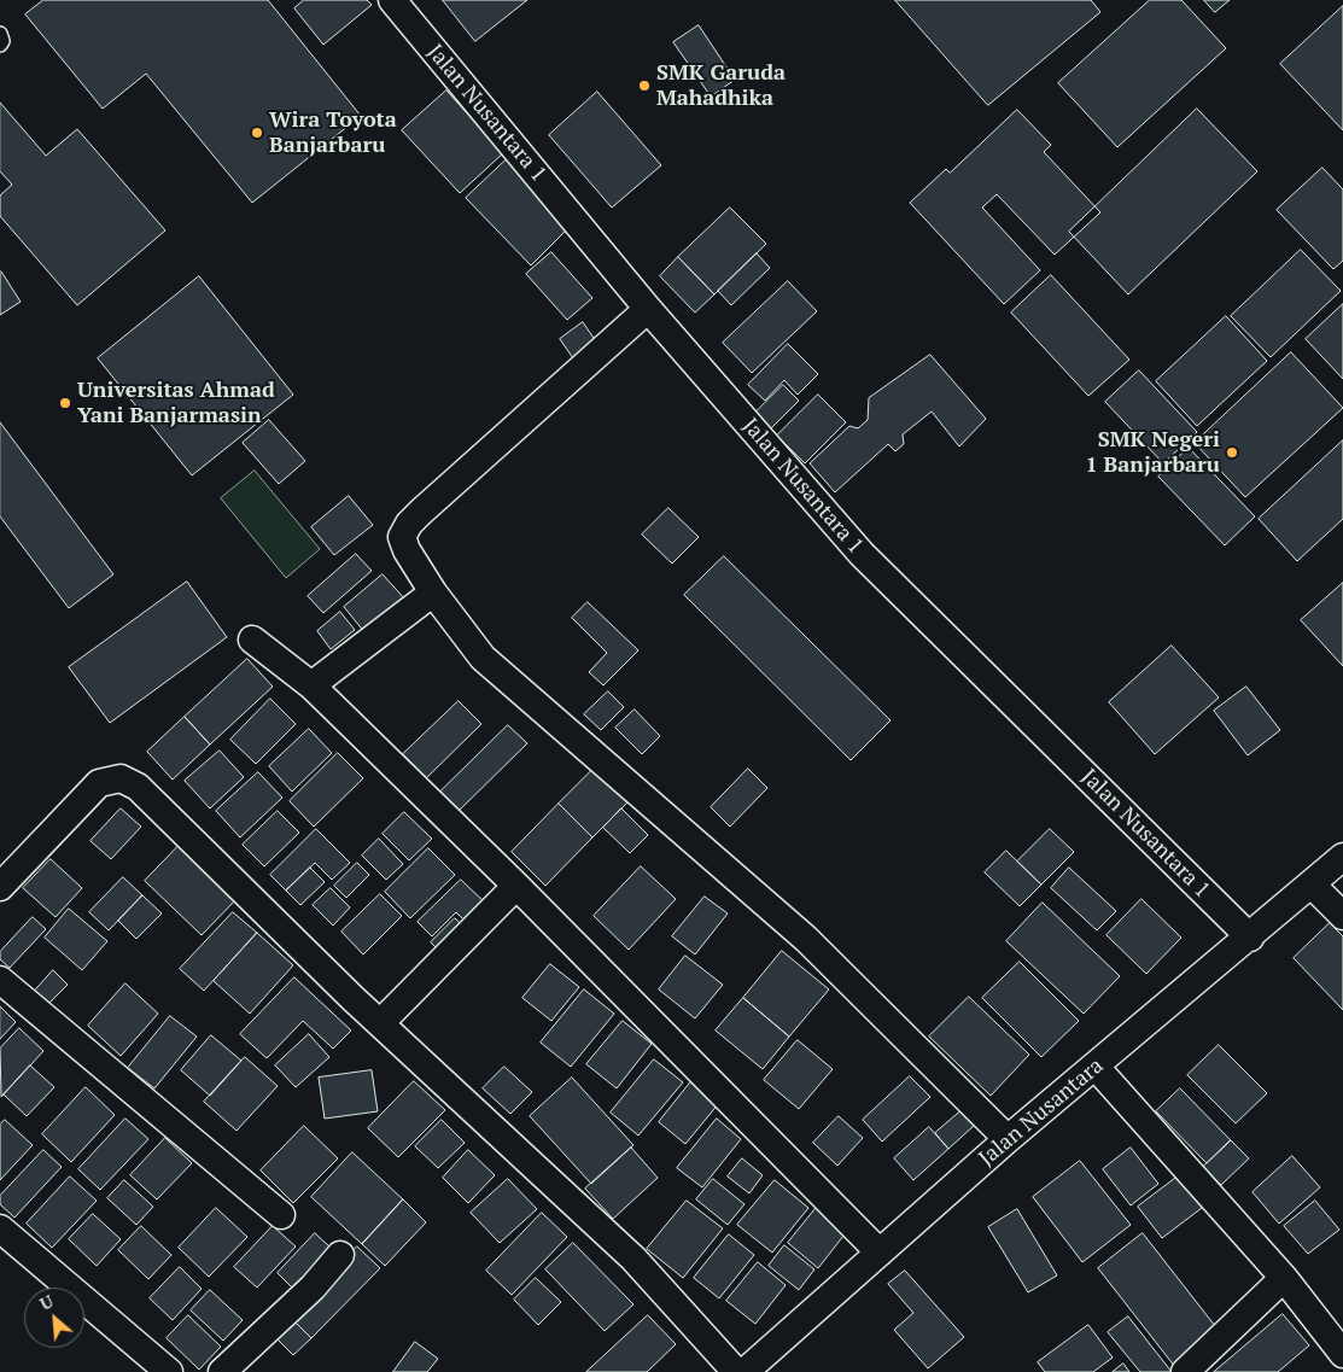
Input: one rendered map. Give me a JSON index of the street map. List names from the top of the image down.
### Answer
{
  "streets": {
    "street": ["Jalan Nusantara 1", "Jalan Nusantara"]
  },
  "crossings": [
    ["Jalan Nusantara 1", "Jalan Nusantara"]
  ],
  "places": [
    "SMK Garuda Mahadhika",
    "Wira Toyota Banjarbaru",
    "Universitas Ahmad Yani Banjarmasin",
    "SMK Negeri 1 Banjarbaru"
  ],
  "north": "top left"
}
